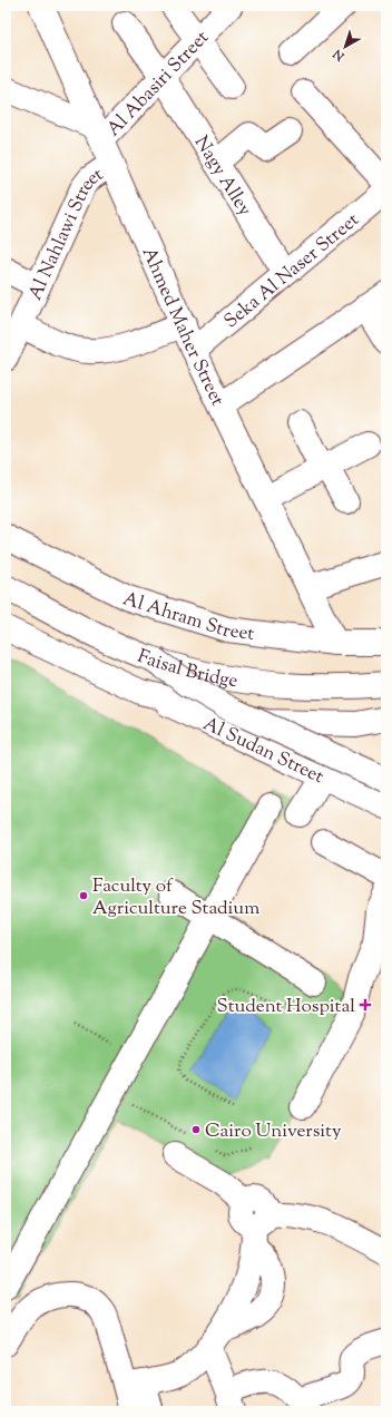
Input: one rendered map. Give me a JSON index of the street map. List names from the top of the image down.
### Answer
{
  "streets": {
    "main road": [
      "Al Abasiri Street",
      "Nagy Alley",
      "Al Nahlawi Street",
      "Seka Al Naser Street",
      "Ahmed Maher Street",
      "Al Ahram Street",
      "Faisal Bridge",
      "Al Sudan Street"
    ]
  },
  "crossings": [
    ["Al Abasiri Street", "Nagy Alley"],
    ["Al Abasiri Street", "Ahmed Maher Street"],
    ["Nagy Alley", "Seka Al Naser Street"],
    ["Al Nahlawi Street", "Ahmed Maher Street"],
    ["Seka Al Naser Street", "Ahmed Maher Street"],
    ["Ahmed Maher Street", "Al Ahram Street"]
  ],
  "places": {
    "other": ["Faculty of Agriculture Stadium", "Cairo University"],
    "health": ["Student Hospital"]
  },
  "north": "bottom left"
}
